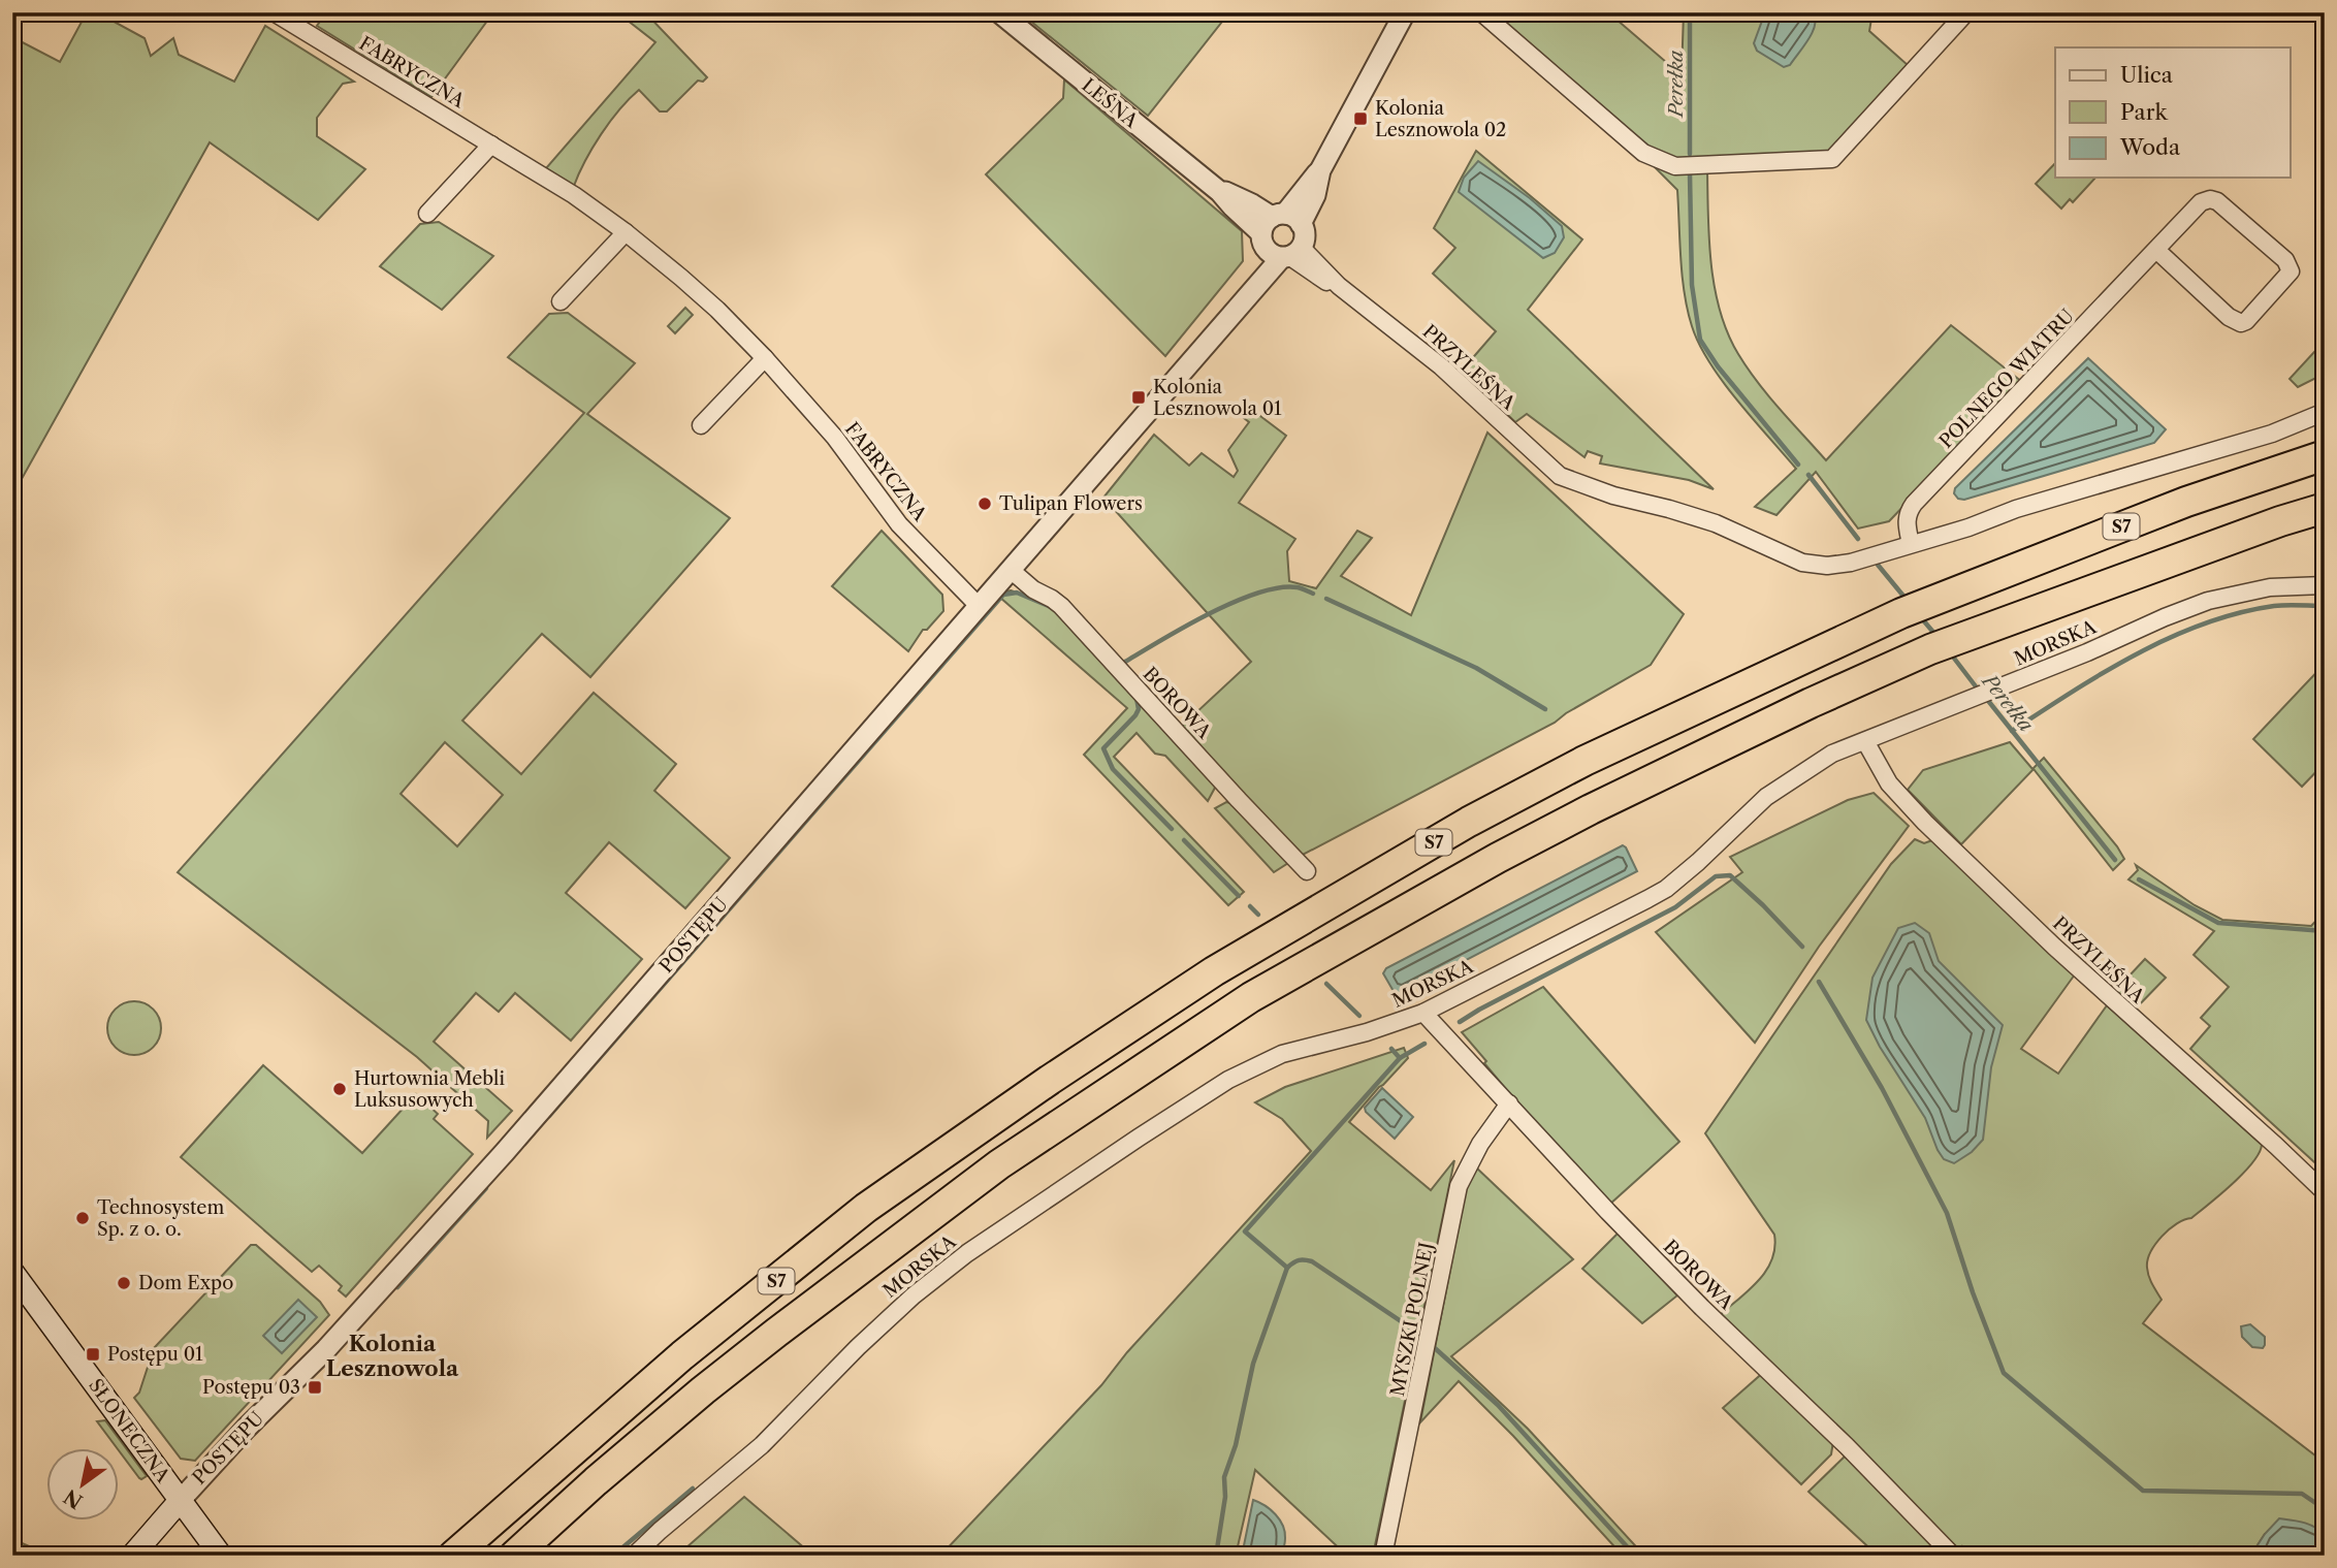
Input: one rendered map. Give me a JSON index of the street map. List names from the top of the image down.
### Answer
{
  "streets": {
    "highway": ["S7"],
    "main road": ["POSTĘPU", "SŁONECZNA"],
    "street": [
      "FABRYCZNA",
      "LEŚNA",
      "PRZYLEŚNA",
      "POLNEGO WIATRU",
      "MORSKA",
      "BOROWA",
      "MYSZKI POLNEJ"
    ]
  },
  "crossings": [
    ["FABRYCZNA", "POSTĘPU"],
    ["LEŚNA", "PRZYLEŚNA"],
    ["LEŚNA", "POSTĘPU"],
    ["PRZYLEŚNA", "POLNEGO WIATRU"],
    ["PRZYLEŚNA", "MORSKA"],
    ["PRZYLEŚNA", "POSTĘPU"],
    ["MORSKA", "BOROWA"],
    ["BOROWA", "POSTĘPU"],
    ["BOROWA", "MYSZKI POLNEJ"],
    ["POSTĘPU", "SŁONECZNA"]
  ],
  "districts": ["Kolonia Lesznowola"],
  "water": ["Perełka"],
  "places": {
    "transit": [
      "Kolonia Lesznowola 02",
      "Kolonia Lesznowola 01",
      "Postępu 01",
      "Postępu 03"
    ],
    "other": [
      "Tulipan Flowers",
      "Hurtownia Mebli Luksusowych",
      "Technosystem Sp. z o. o.",
      "Dom Expo"
    ]
  },
  "legend": ["Ulica", "Park", "Woda"],
  "north": "bottom left"
}
